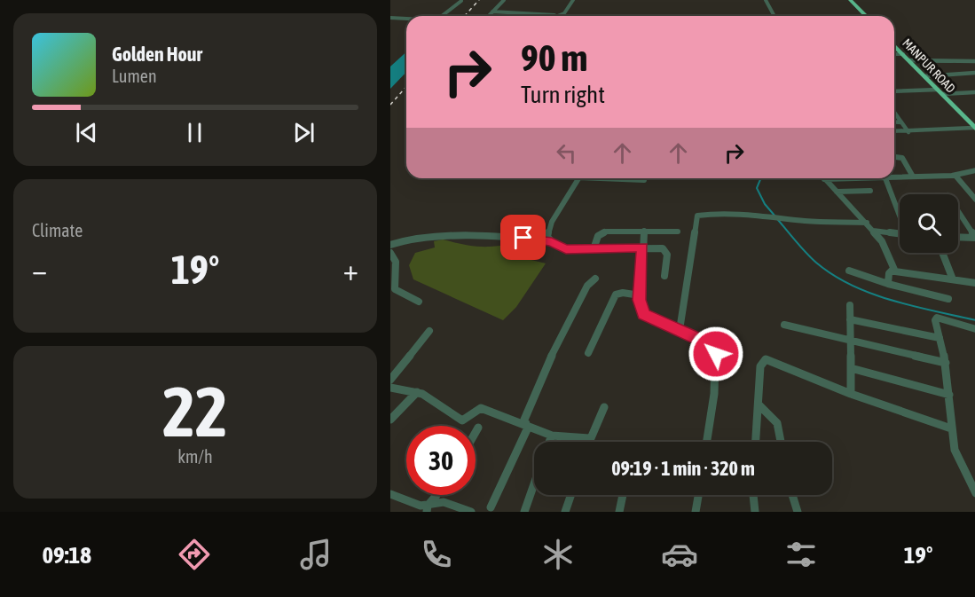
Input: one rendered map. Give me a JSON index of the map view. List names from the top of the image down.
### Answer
{
  "streets": {
    "highway": ["MANPUR ROAD"]
  },
  "page": {
    "turn": ["90 m", "Turn right"],
    "song": ["Golden Hour", "Lumen"],
    "tile": [
      "Climate",
      ["22", "km/h"]
    ],
    "heat": ["−", "19°", "+"],
    "limit": "30",
    "trip": "09:19 · 1 min · 320 m",
    "tabs": ["09:18", "19°"]
  }
}
